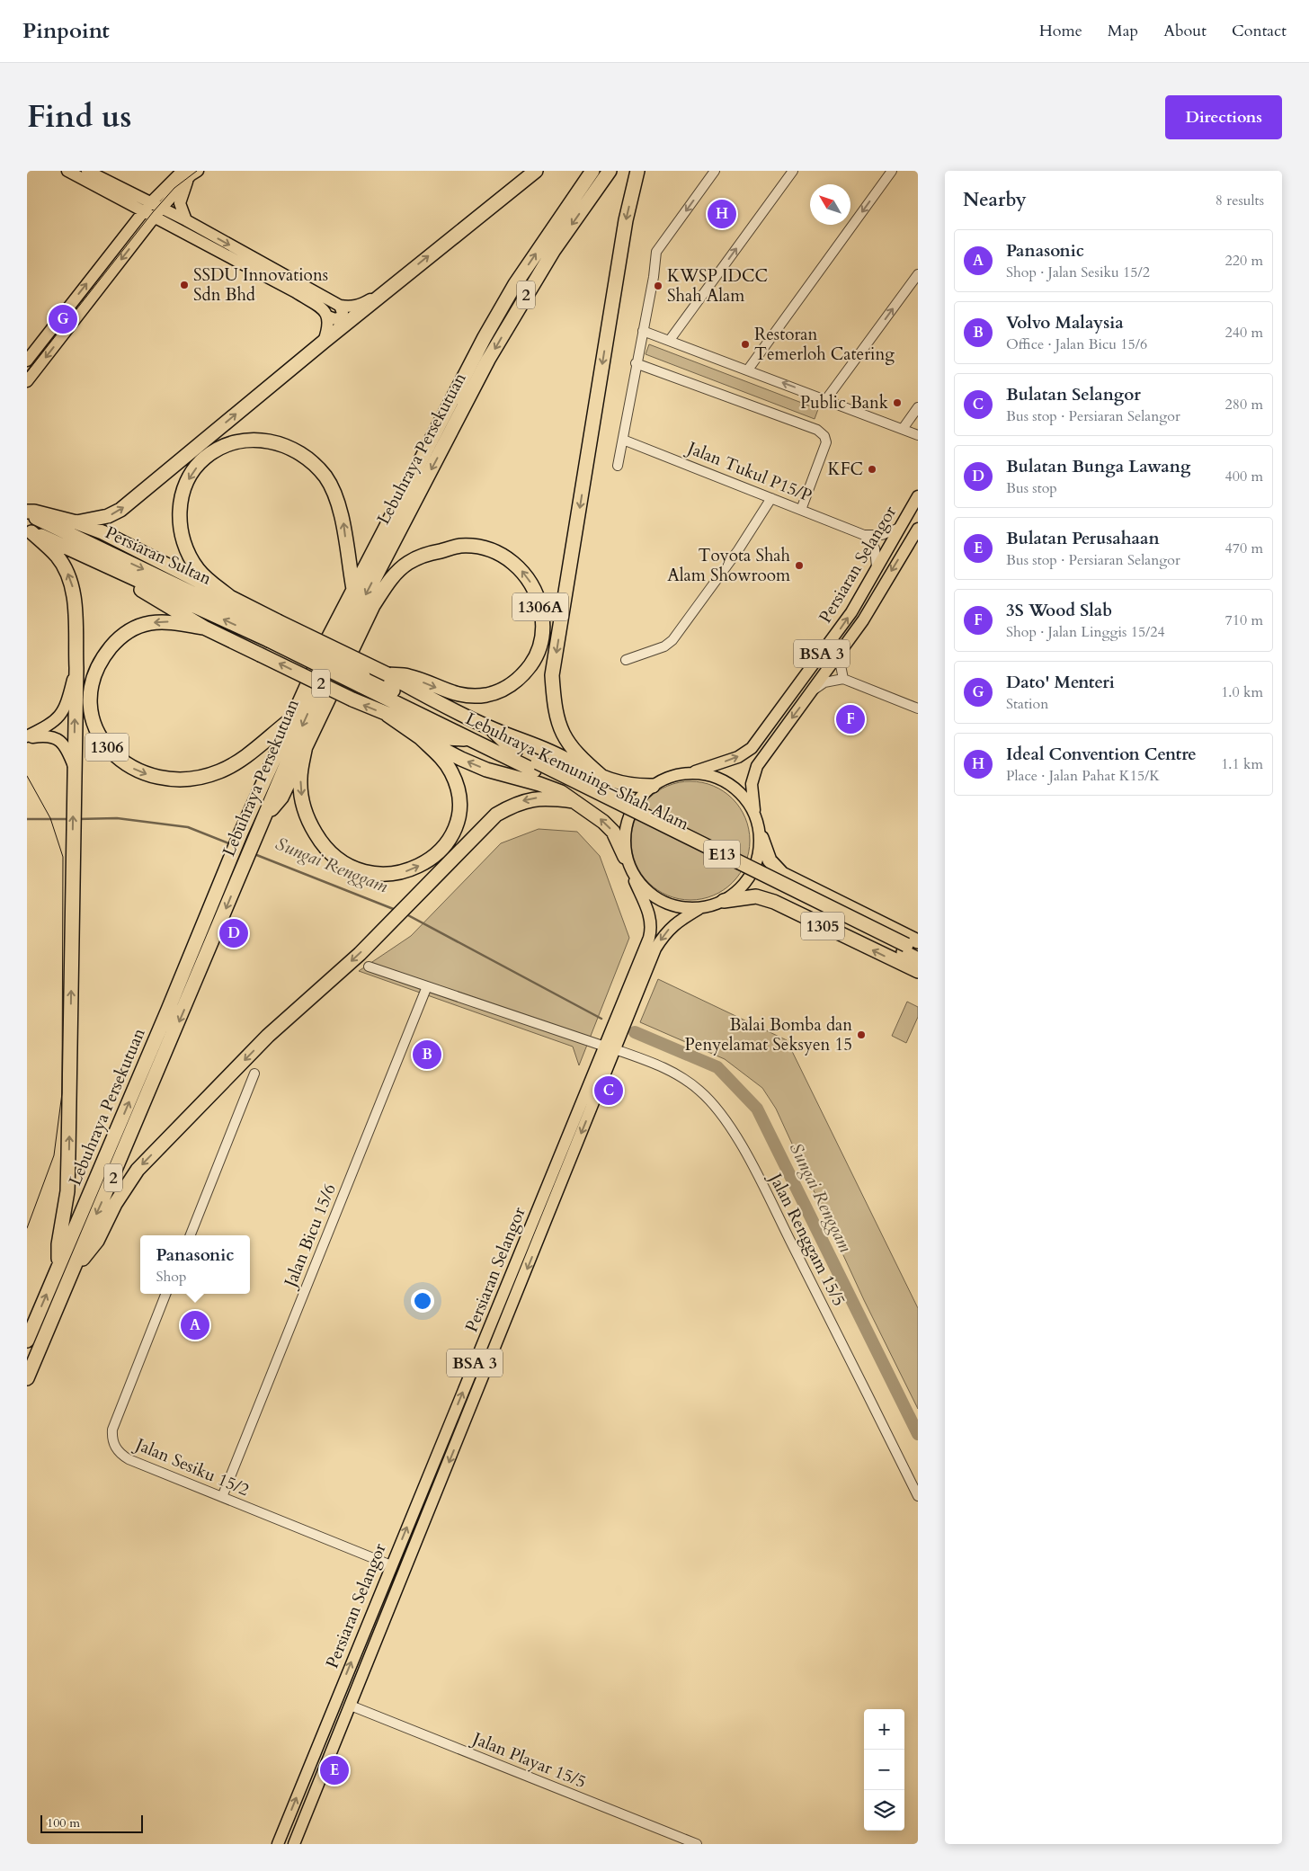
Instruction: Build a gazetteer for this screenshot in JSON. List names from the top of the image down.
{
  "streets": {
    "highway": [
      "2",
      "Lebuhraya Persekutuan",
      "Persiaran Sultan",
      "1306A",
      "1306",
      "Lebuhraya Kemuning–Shah Alam",
      "E13",
      "1305"
    ],
    "main road": ["Persiaran Selangor", "BSA 3"],
    "street": [
      "Jalan Tukul P15/P",
      "Jalan Bicu 15/6",
      "Jalan Renggam 15/5",
      "Jalan Sesiku 15/2",
      "Jalan Playar 15/5"
    ]
  },
  "crossings": [
    ["Lebuhraya Persekutuan", "1306"],
    ["Persiaran Sultan", "Lebuhraya Kemuning–Shah Alam"],
    ["Persiaran Selangor", "1305"],
    ["Persiaran Selangor", "Jalan Renggam 15/5"],
    ["Persiaran Selangor", "Jalan Sesiku 15/2"],
    ["Persiaran Selangor", "Jalan Playar 15/5"],
    ["Jalan Bicu 15/6", "Jalan Sesiku 15/2"]
  ],
  "water": ["Sungai Renggam"],
  "places": [
    "SSDU Innovations Sdn Bhd",
    "KWSP IDCC Shah Alam",
    "Restoran Temerloh Catering",
    "Public Bank",
    "KFC",
    "Toyota Shah Alam Showroom",
    "Balai Bomba dan Penyelamat Seksyen 15"
  ],
  "scale_bar": "100 m",
  "north": "top left",
  "page": {
    "header": "Pinpoint",
    "nav": [
      "Home",
      "Map",
      "About",
      "Contact"
    ],
    "title": "Find us",
    "buttons": "Directions",
    "heading": ["Nearby", "8 results"],
    "pins": [
      "H",
      "G",
      "F",
      "D",
      "B",
      "C",
      "A",
      "E"
    ],
    "list": [
      {
        "mark": "A",
        "name": "Panasonic",
        "note": "Shop · Jalan Sesiku 15/2",
        "value": "220 m"
      },
      {
        "mark": "B",
        "name": "Volvo Malaysia",
        "note": "Office · Jalan Bicu 15/6",
        "value": "240 m"
      },
      {
        "mark": "C",
        "name": "Bulatan Selangor",
        "note": "Bus stop · Persiaran Selangor",
        "value": "280 m"
      },
      {
        "mark": "D",
        "name": "Bulatan Bunga Lawang",
        "note": "Bus stop",
        "value": "400 m"
      },
      {
        "mark": "E",
        "name": "Bulatan Perusahaan",
        "note": "Bus stop · Persiaran Selangor",
        "value": "470 m"
      },
      {
        "mark": "F",
        "name": "3S Wood Slab",
        "note": "Shop · Jalan Linggis 15/24",
        "value": "710 m"
      },
      {
        "mark": "G",
        "name": "Dato' Menteri",
        "note": "Station",
        "value": "1.0 km"
      },
      {
        "mark": "H",
        "name": "Ideal Convention Centre",
        "note": "Place · Jalan Pahat K15/K",
        "value": "1.1 km"
      }
    ],
    "popup": ["Panasonic", "Shop"],
    "map_buttons": ["+", "−"],
    "scale": "100 m"
  }
}
